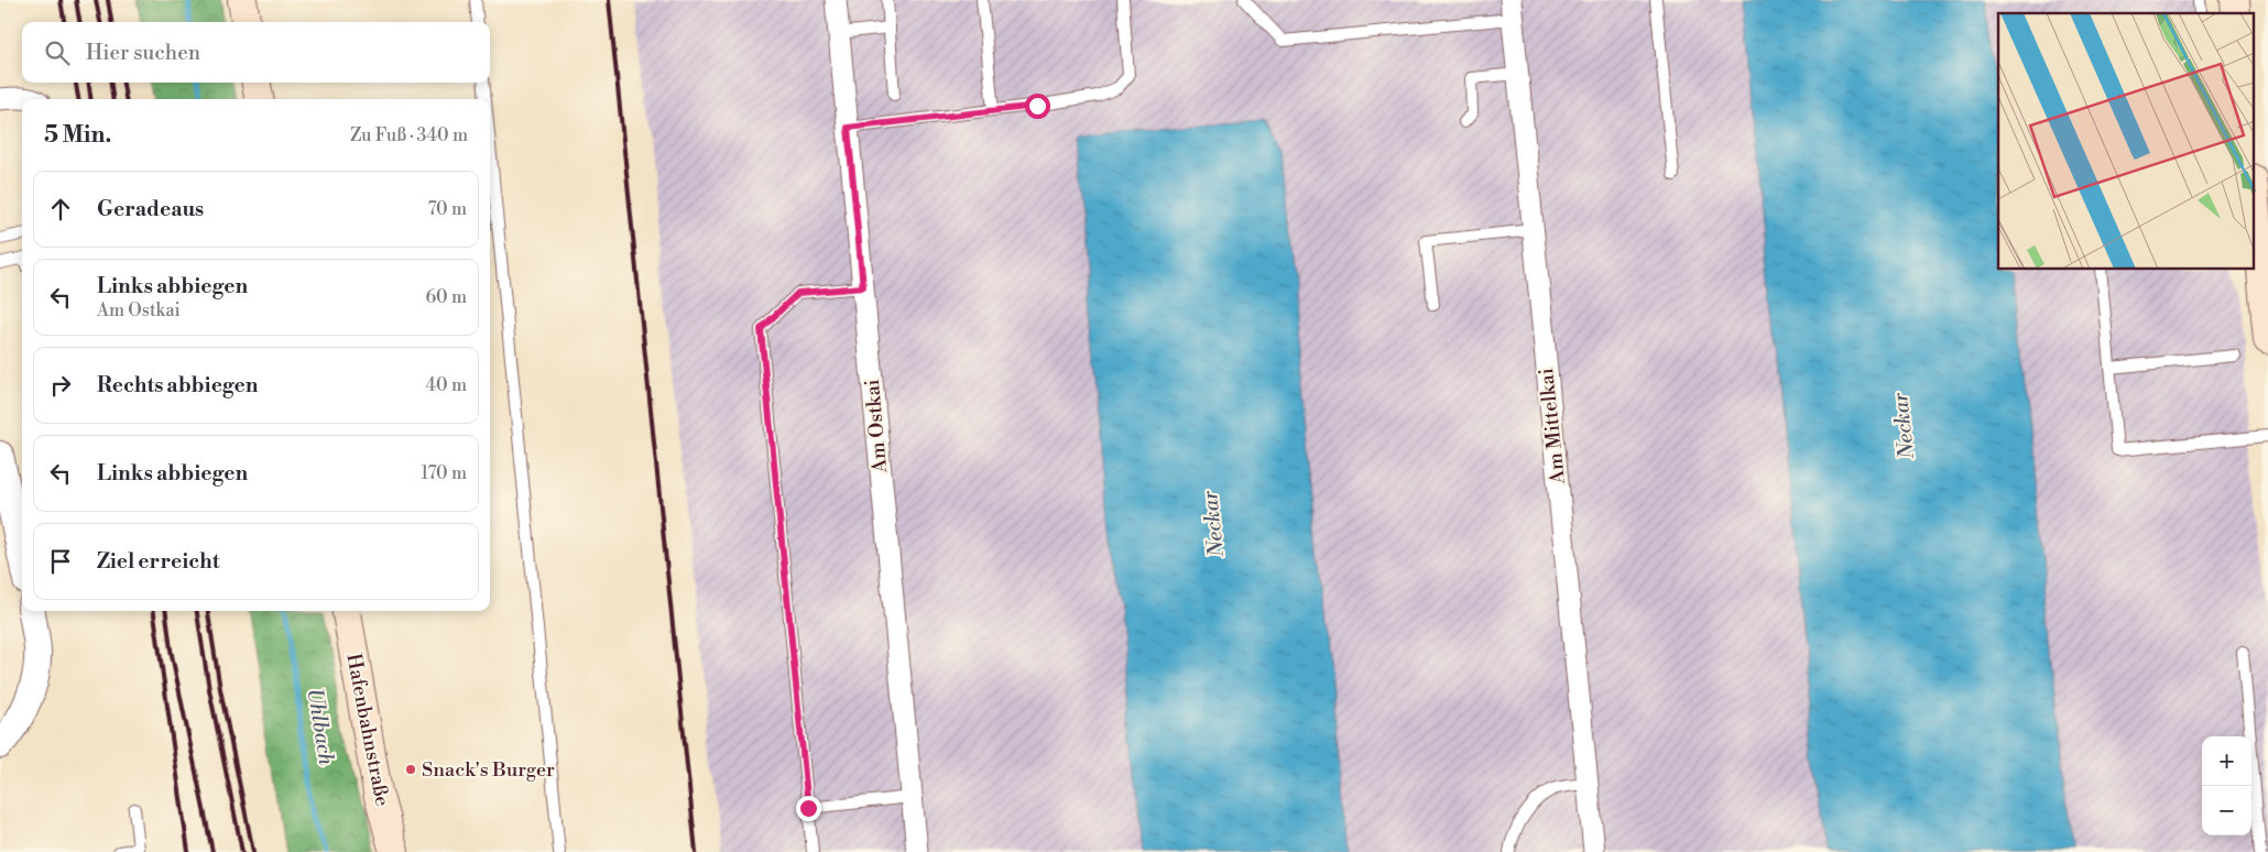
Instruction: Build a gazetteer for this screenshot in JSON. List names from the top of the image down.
{
  "streets": {
    "main road": ["Hafenbahnstraße"],
    "street": ["Am Ostkai", "Am Mittelkai"]
  },
  "water": ["Neckar", "Uhlbach"],
  "places": ["Snack's Burger"],
  "page": {
    "search": "Hier suchen",
    "heading": ["5 Min.", "Zu Fuß · 340 m"],
    "list": [
      ["Geradeaus", "70 m"],
      ["Links abbiegen", "Am Ostkai", "60 m"],
      ["Rechts abbiegen", "40 m"],
      ["Links abbiegen", "170 m"],
      "Ziel erreicht"
    ],
    "map_buttons": ["+", "−"]
  }
}
